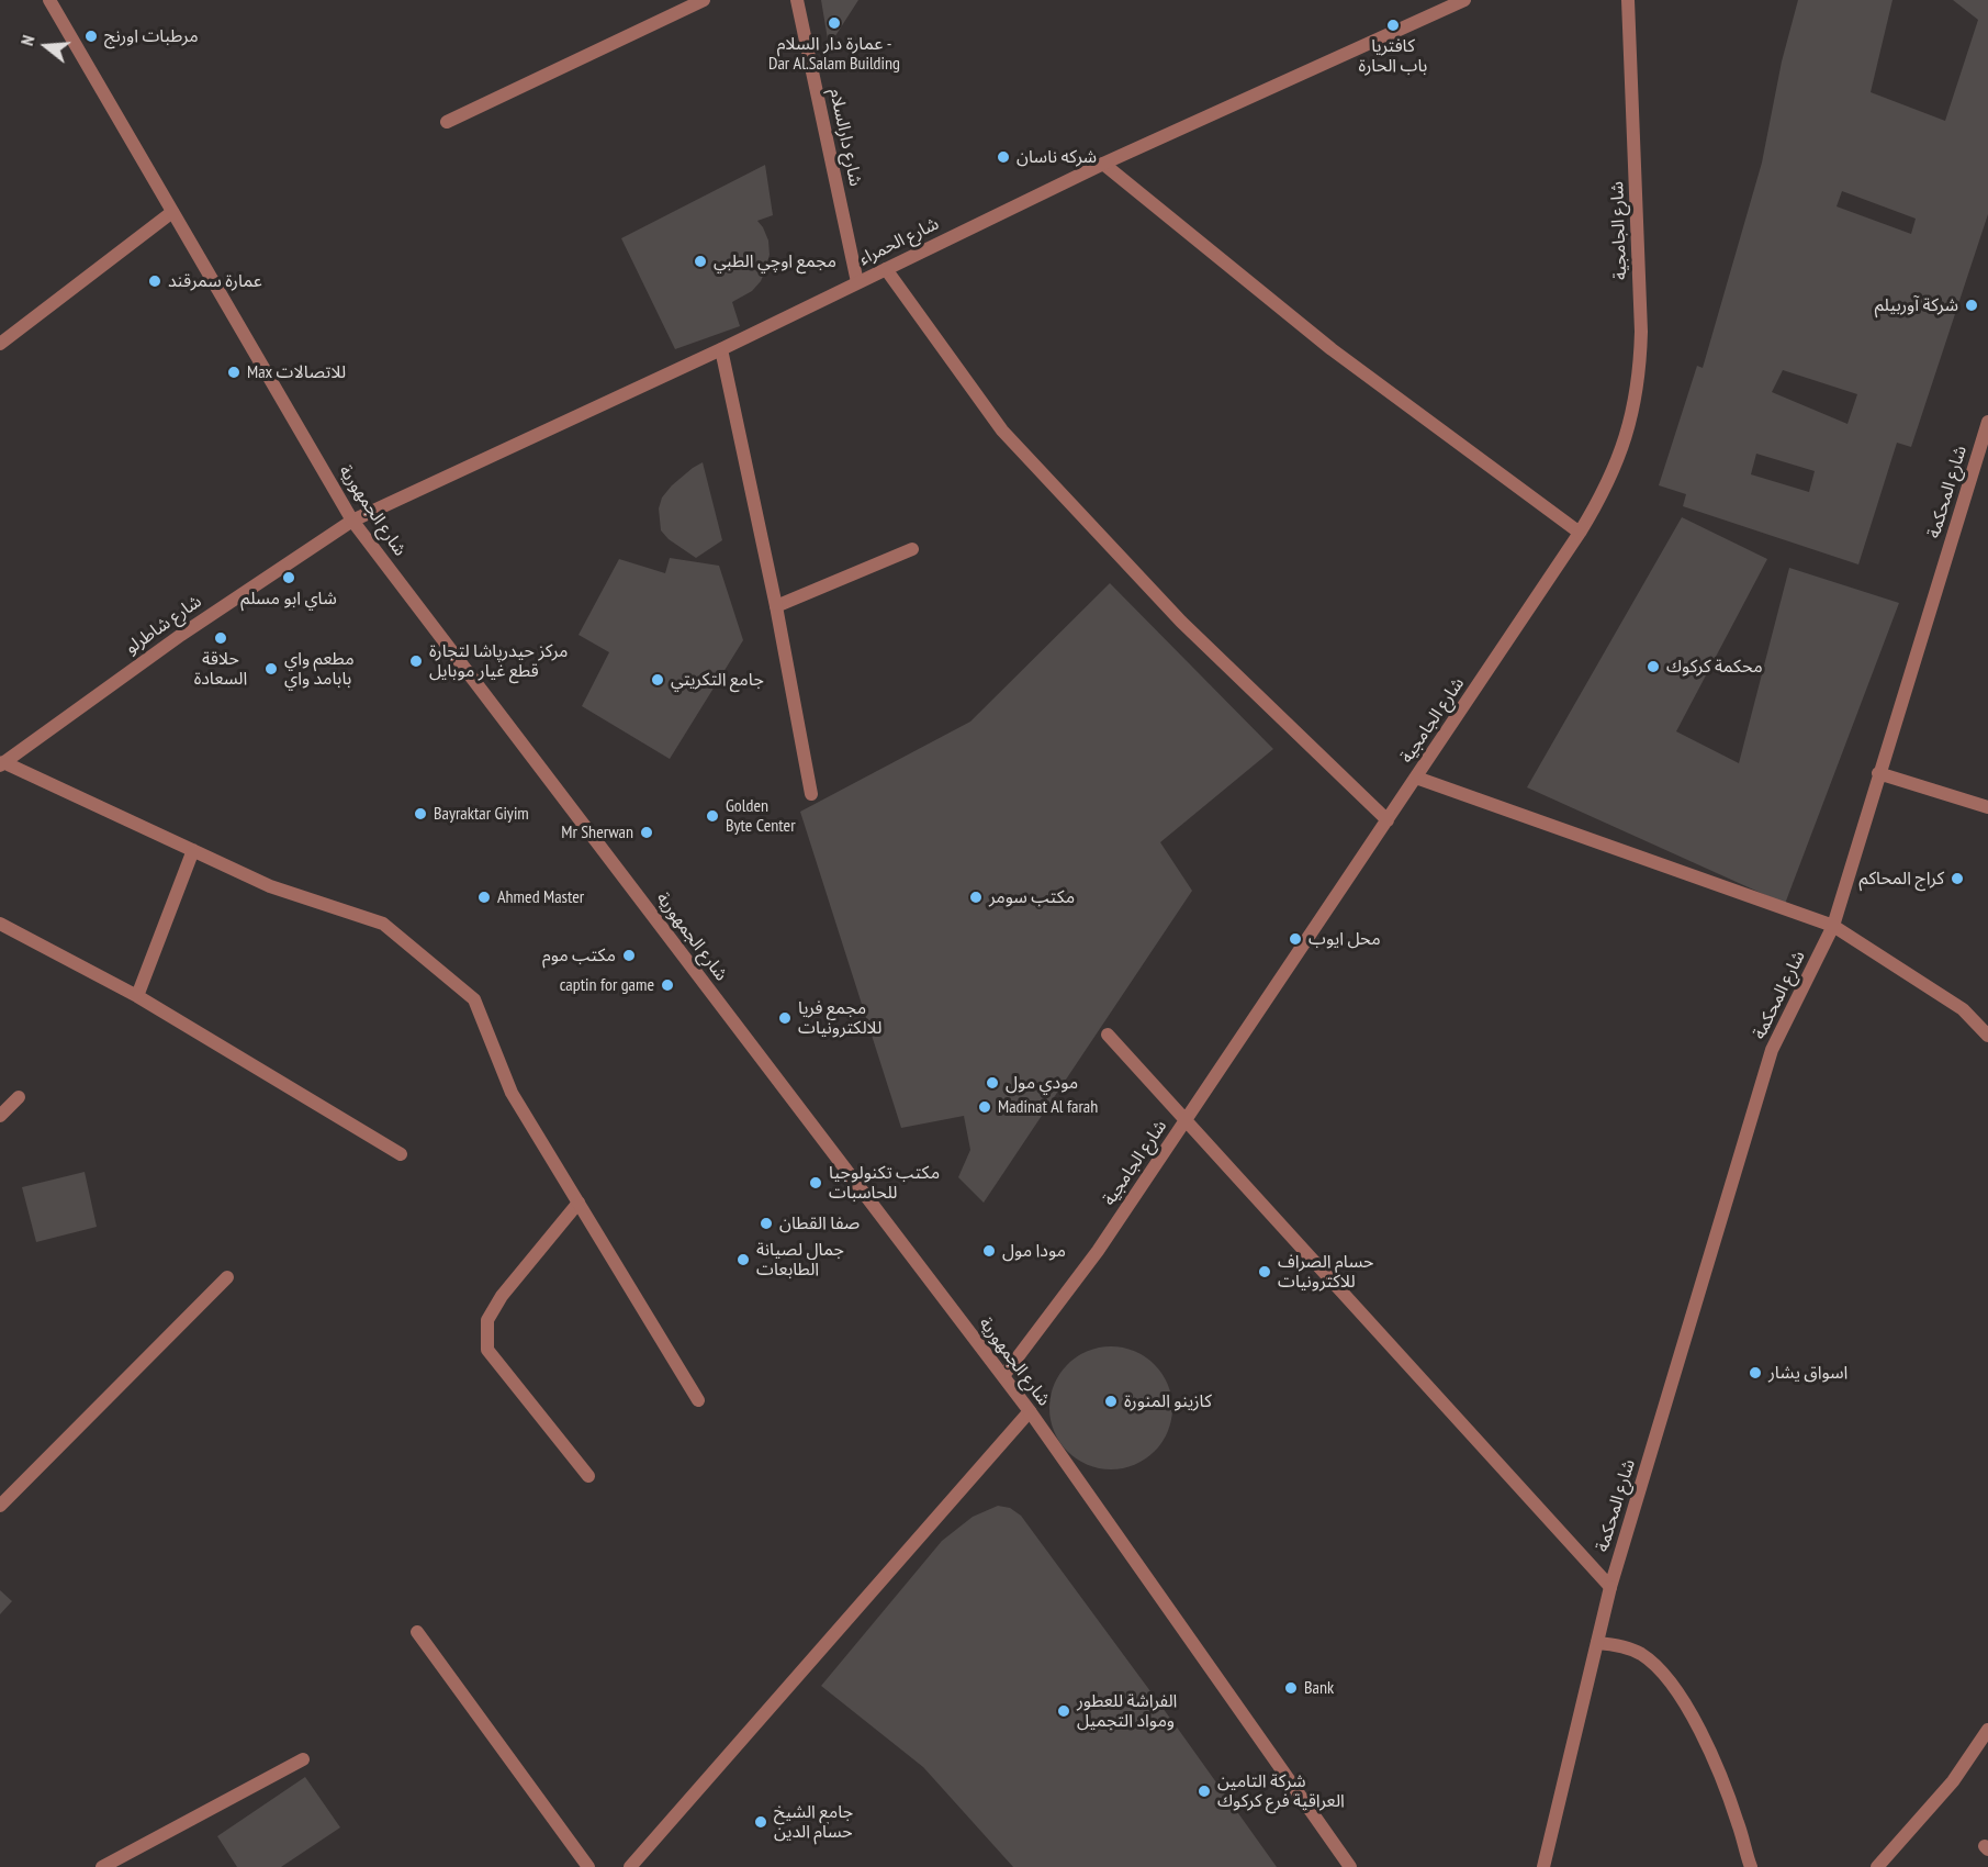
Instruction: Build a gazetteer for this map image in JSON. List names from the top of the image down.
{
  "streets": {
    "street": [
      "شارع دارالسلام",
      "شارع الجامجية",
      "شارع الحمراء",
      "شارع المحكمة",
      "شارع الجمهورية",
      "شارع شاطرلو"
    ]
  },
  "crossings": [
    ["شارع دارالسلام", "شارع الحمراء"],
    ["شارع الجامجية", "شارع الجمهورية"],
    ["شارع الحمراء", "شارع الجمهورية"],
    ["شارع الحمراء", "شارع شاطرلو"],
    ["شارع الجمهورية", "شارع شاطرلو"]
  ],
  "places": [
    "عمارة دار السلام - Dar Al.Salam Building",
    "كافتريا باب الحارة",
    "مرطبات اورنج",
    "شرکە ناسان",
    "مجمع اوچي الطبي",
    "عمارة سمرقند",
    "شركة آوربيلم",
    "Max للاتصالات",
    "شاي ابو مسلم",
    "حلاقة السعادة",
    "مركز حيدرپاشا لتجارة قطع غيار موبايل",
    "محكمة كركوك",
    "مطعم واي بابامد واي",
    "جامع التكريتي",
    "Bayraktar Giyim",
    "Golden Byte Center",
    "Mr Sherwan",
    "كراج المحاكم",
    "Ahmed Master",
    "مكتب سومر",
    "محل ايوب",
    "مكتب موم",
    "captin for game",
    "مجمع فريا للالكترونيات",
    "مودي مول",
    "Madinat Al farah",
    "مكتب تكنولوجيا للحاسبات",
    "صفا القطان",
    "مودا مول",
    "جمال لصيانة الطابعات",
    "حسام الصراف للاكترونيات",
    "اسواق يشار",
    "كازينو المنورة",
    "Bank",
    "الفراشة للعطور ومواد التجميل",
    "شركة التامين العراقية فرع كركوك",
    "جامع الشيخ حسام الدين"
  ],
  "north": "left"
}
